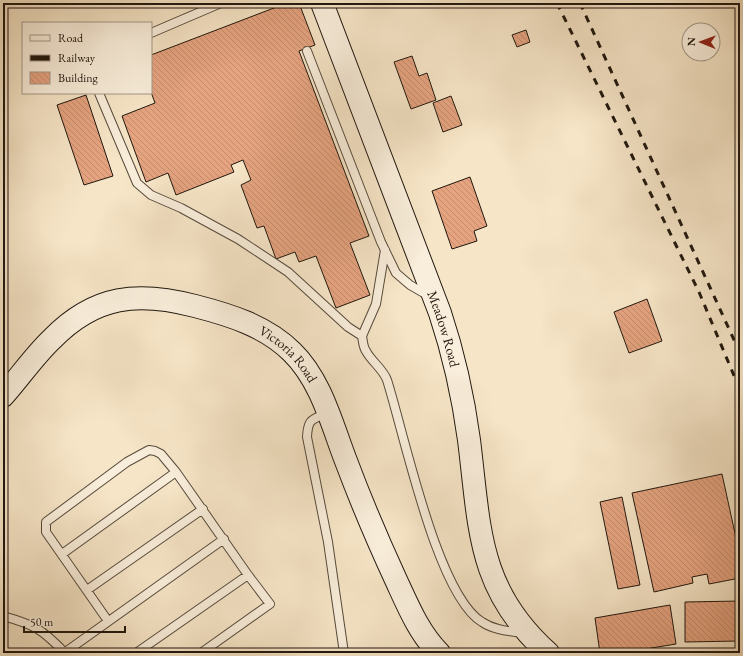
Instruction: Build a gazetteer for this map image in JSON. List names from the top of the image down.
{
  "streets": {
    "main road": ["Meadow Road", "Victoria Road"]
  },
  "legend": ["Road", "Railway", "Building"],
  "scale_bar": "50 m",
  "north": "left"
}
